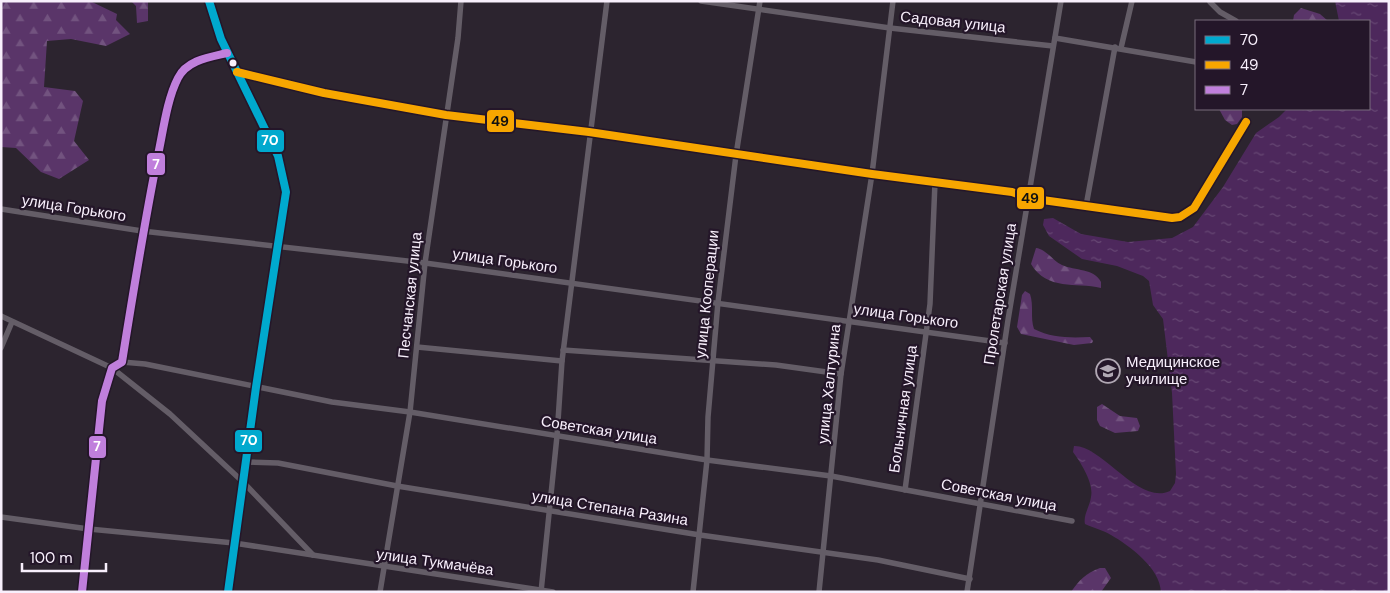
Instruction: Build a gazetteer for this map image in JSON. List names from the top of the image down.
{
  "streets": {
    "street": [
      "Садовая улица",
      "улица Горького",
      "улица Кооперации",
      "Пролетарская улица",
      "Песчанская улица",
      "улица Халтурина",
      "Больничная улица",
      "Советская улица",
      "улица Степана Разина",
      "улица Тукмачёва"
    ]
  },
  "crossings": [
    ["Садовая улица", "улица Кооперации"],
    ["Садовая улица", "Пролетарская улица"],
    ["Садовая улица", "улица Халтурина"],
    ["улица Горького", "улица Кооперации"],
    ["улица Горького", "Пролетарская улица"],
    ["улица Горького", "Песчанская улица"],
    ["улица Горького", "улица Халтурина"],
    ["улица Горького", "Больничная улица"],
    ["улица Кооперации", "Советская улица"],
    ["улица Кооперации", "улица Степана Разина"],
    ["Пролетарская улица", "Советская улица"],
    ["Пролетарская улица", "улица Степана Разина"],
    ["Песчанская улица", "Советская улица"],
    ["Песчанская улица", "улица Степана Разина"],
    ["Песчанская улица", "улица Тукмачёва"],
    ["улица Халтурина", "Советская улица"],
    ["улица Халтурина", "улица Степана Разина"],
    ["Больничная улица", "Советская улица"]
  ],
  "places": {
    "school or university": ["Медицинское училище"]
  },
  "lines": ["transit line 70", "transit line 7", "transit line 49"],
  "legend": ["70", "49", "7"],
  "scale_bar": "100 m"
}
